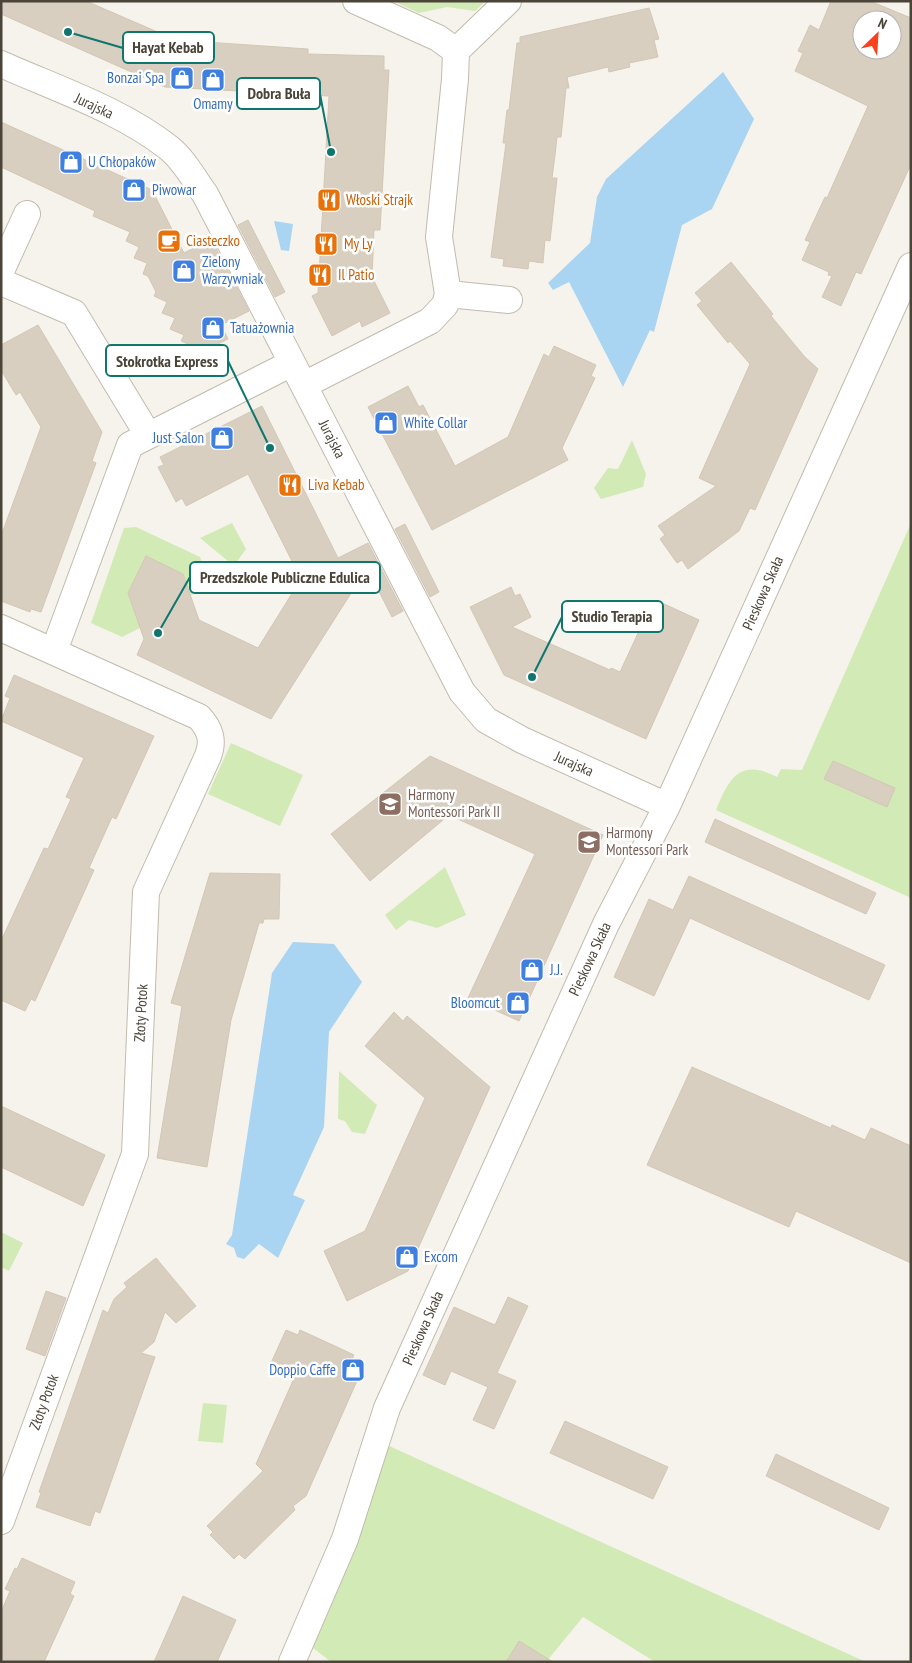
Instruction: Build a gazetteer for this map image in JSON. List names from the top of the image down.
{
  "streets": {
    "street": ["Jurajska", "Pieskowa Skała", "Złoty Potok"]
  },
  "crossings": [
    ["Jurajska", "Pieskowa Skała"]
  ],
  "places": {
    "other": [
      "Hayat Kebab",
      "Dobra Buła",
      "Stokrotka Express",
      "Przedszkole Publiczne Edulica",
      "Studio Terapia"
    ],
    "shop": [
      "Bonzai Spa",
      "Omamy",
      "U Chłopaków",
      "Piwowar",
      "Zielony Warzywniak",
      "Tatuażownia",
      "White Collar",
      "Just Salon",
      "J.J.",
      "Bloomcut",
      "Excom",
      "Doppio Caffe"
    ],
    "restaurant": [
      "Włoski Strajk",
      "My Ly",
      "Il Patio",
      "Liva Kebab"
    ],
    "cafe": ["Ciasteczko"],
    "school or university": ["Harmony Montessori Park II", "Harmony Montessori Park"]
  },
  "north": "top right"
}
